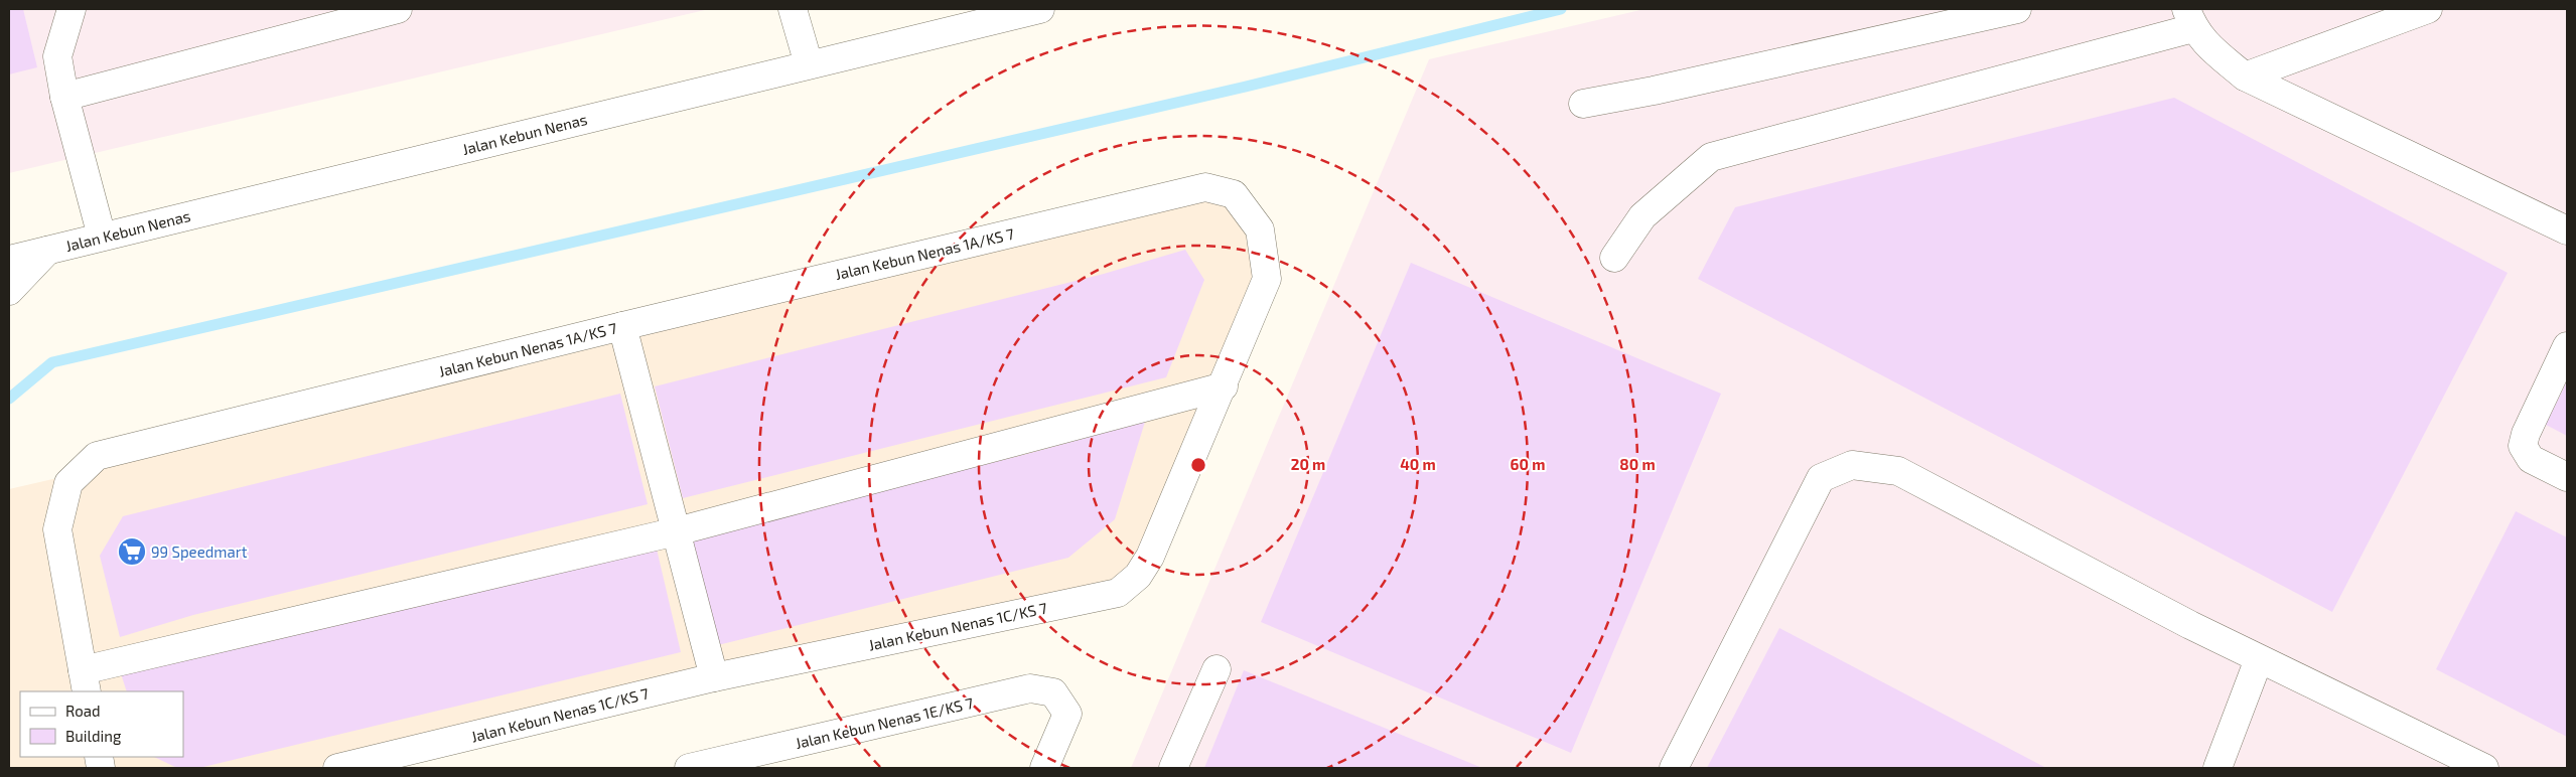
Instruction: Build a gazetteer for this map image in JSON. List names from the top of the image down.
{
  "streets": {
    "street": [
      "Jalan Kebun Nenas",
      "Jalan Kebun Nenas 1A/KS 7",
      "Jalan Kebun Nenas 1C/KS 7",
      "Jalan Kebun Nenas 1E/KS 7"
    ]
  },
  "crossings": [
    ["Jalan Kebun Nenas 1A/KS 7", "Jalan Kebun Nenas 1C/KS 7"]
  ],
  "places": {
    "supermarket": ["99 Speedmart"]
  },
  "legend": ["Road", "Building"],
  "rings": [
    "20 m",
    "40 m",
    "60 m",
    "80 m"
  ]
}
